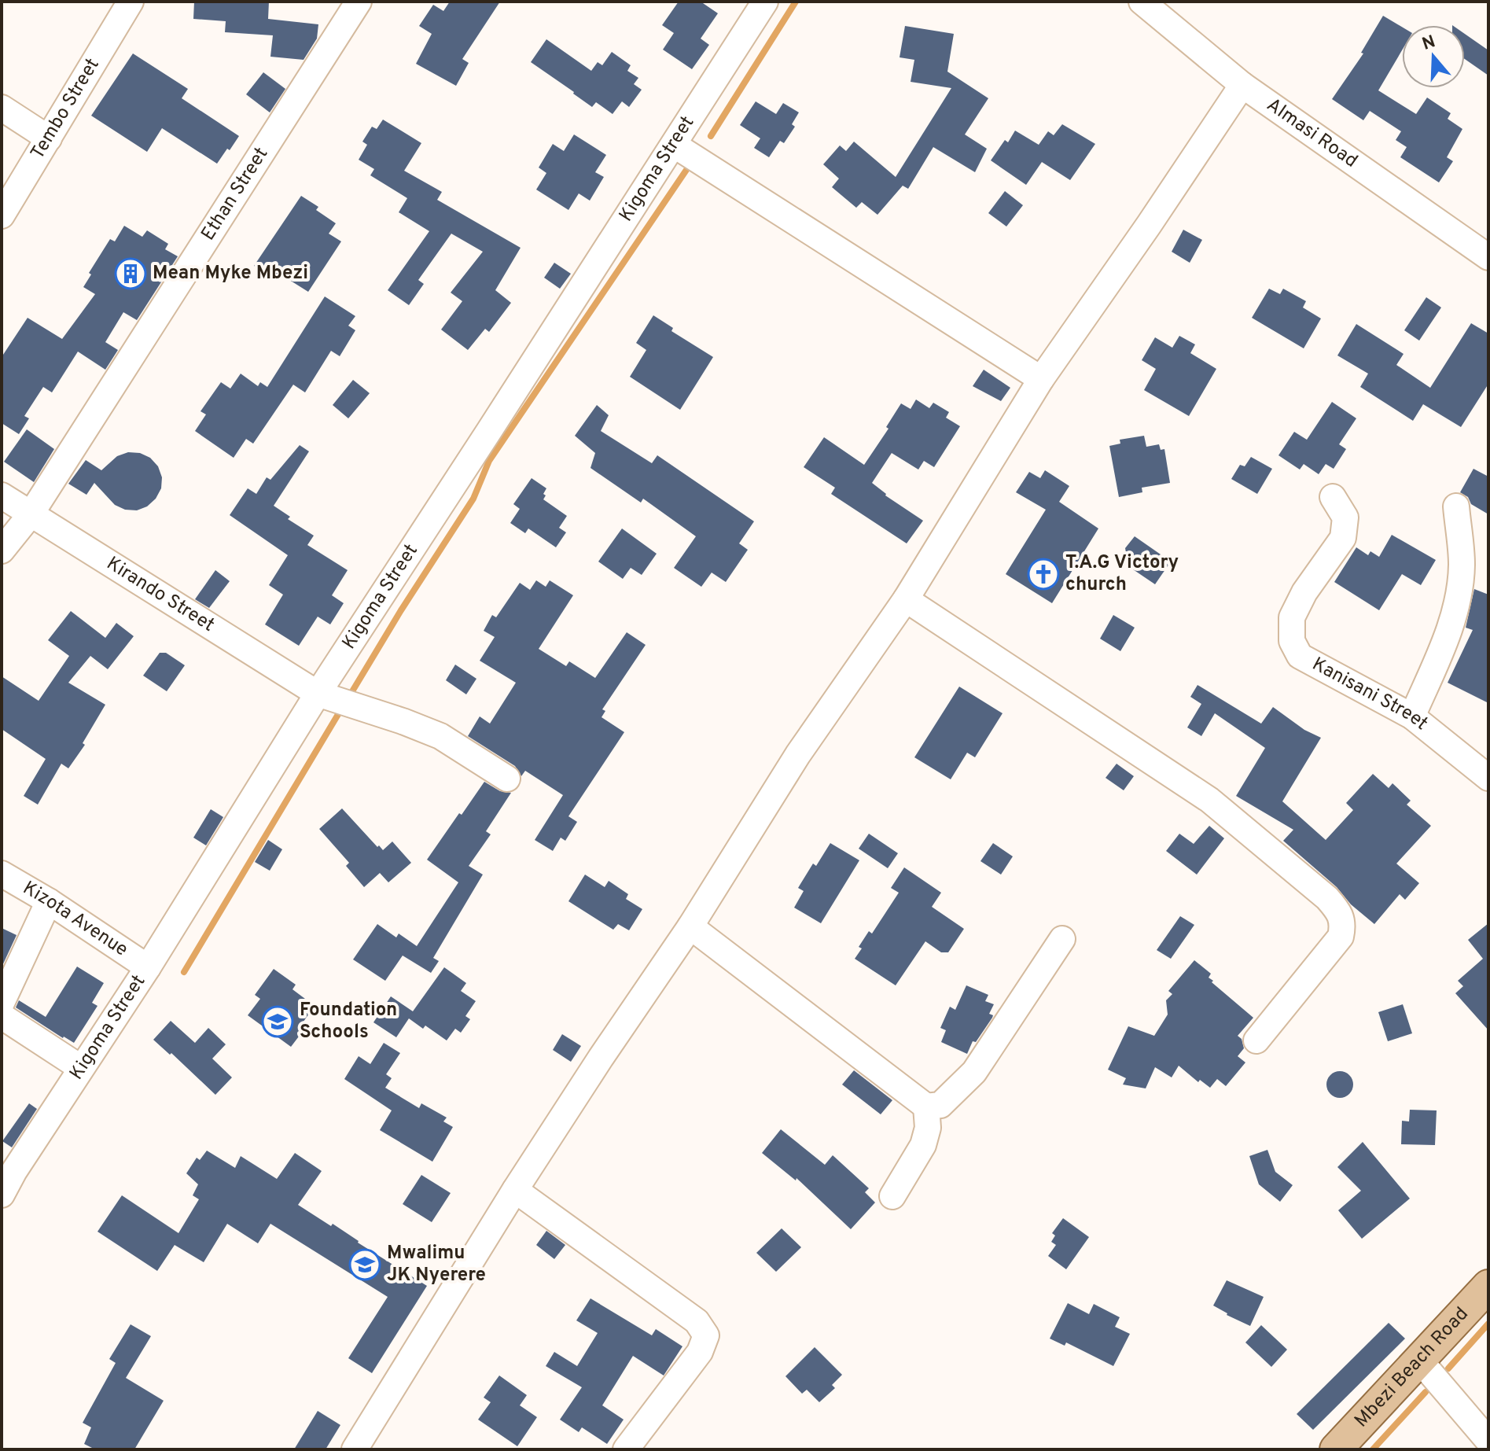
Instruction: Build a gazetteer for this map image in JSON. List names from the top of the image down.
{
  "streets": {
    "main road": ["Mbezi Beach Road"],
    "street": [
      "Tembo Street",
      "Almasi Road",
      "Kigoma Street",
      "Ethan Street",
      "Kirando Street",
      "Kanisani Street",
      "Kizota Avenue"
    ]
  },
  "crossings": [
    ["Kigoma Street", "Kirando Street"],
    ["Kigoma Street", "Kizota Avenue"],
    ["Ethan Street", "Kirando Street"]
  ],
  "places": {
    "building": ["Mean Myke Mbezi"],
    "church": ["T.A.G Victory church"],
    "school or university": ["Foundation Schools", "Mwalimu JK Nyerere"]
  },
  "north": "top"
}
